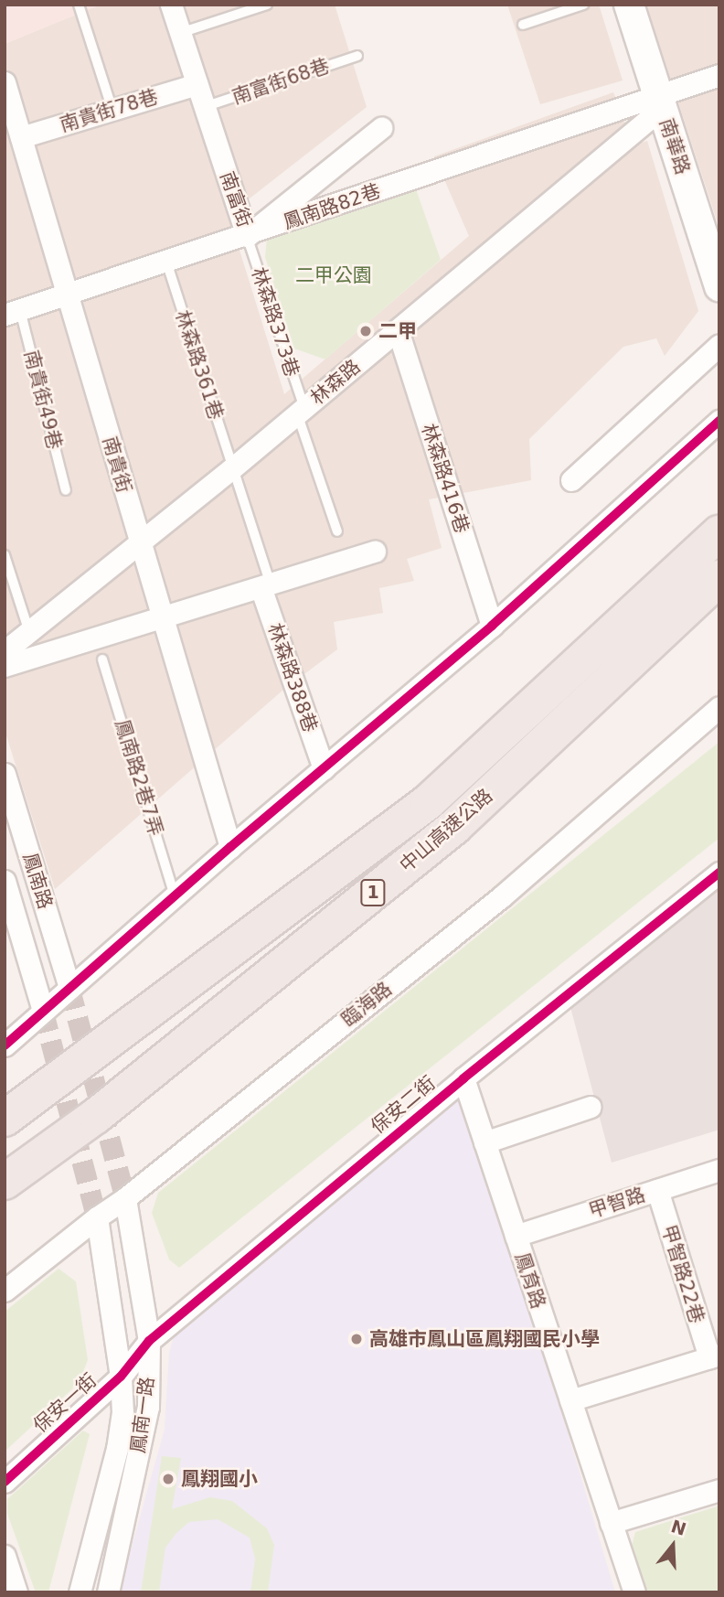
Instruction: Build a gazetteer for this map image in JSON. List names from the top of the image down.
{
  "streets": {
    "highway": ["中山高速公路", "1"],
    "main road": ["南華路"],
    "street": [
      "南貴街78巷",
      "南富街",
      "鳳南路82巷",
      "林森路",
      "南貴街",
      "林森路416巷",
      "林森路388巷",
      "鳳南路",
      "臨海路",
      "保安二街",
      "甲智路",
      "甲智路22巷",
      "鳳育路",
      "保安一街",
      "鳳南一路"
    ],
    "lane": [
      "南富街68巷",
      "林森路373巷",
      "林森路361巷",
      "南貴街49巷",
      "鳳南路2巷7弄"
    ]
  },
  "crossings": [
    ["南富街68巷", "南富街"],
    ["南貴街78巷", "南富街"],
    ["南貴街78巷", "南貴街"],
    ["南華路", "鳳南路82巷"],
    ["南華路", "林森路"],
    ["南富街", "鳳南路82巷"],
    ["南富街", "林森路373巷"],
    ["鳳南路82巷", "林森路373巷"],
    ["鳳南路82巷", "林森路361巷"],
    ["鳳南路82巷", "林森路"],
    ["鳳南路82巷", "南貴街49巷"],
    ["鳳南路82巷", "南貴街"],
    ["林森路373巷", "林森路"],
    ["林森路361巷", "林森路"],
    ["林森路361巷", "林森路388巷"],
    ["林森路", "南貴街"],
    ["林森路", "林森路416巷"],
    ["林森路", "林森路388巷"],
    ["臨海路", "鳳南一路"],
    ["保安二街", "鳳育路"],
    ["保安二街", "保安一街"],
    ["保安二街", "鳳南一路"],
    ["甲智路", "甲智路22巷"],
    ["甲智路", "鳳育路"],
    ["保安一街", "鳳南一路"]
  ],
  "parks": ["二甲公園"],
  "places": ["二甲", "高雄市鳳山區鳳翔國民小學", "鳳翔國小"],
  "north": "top"
}
